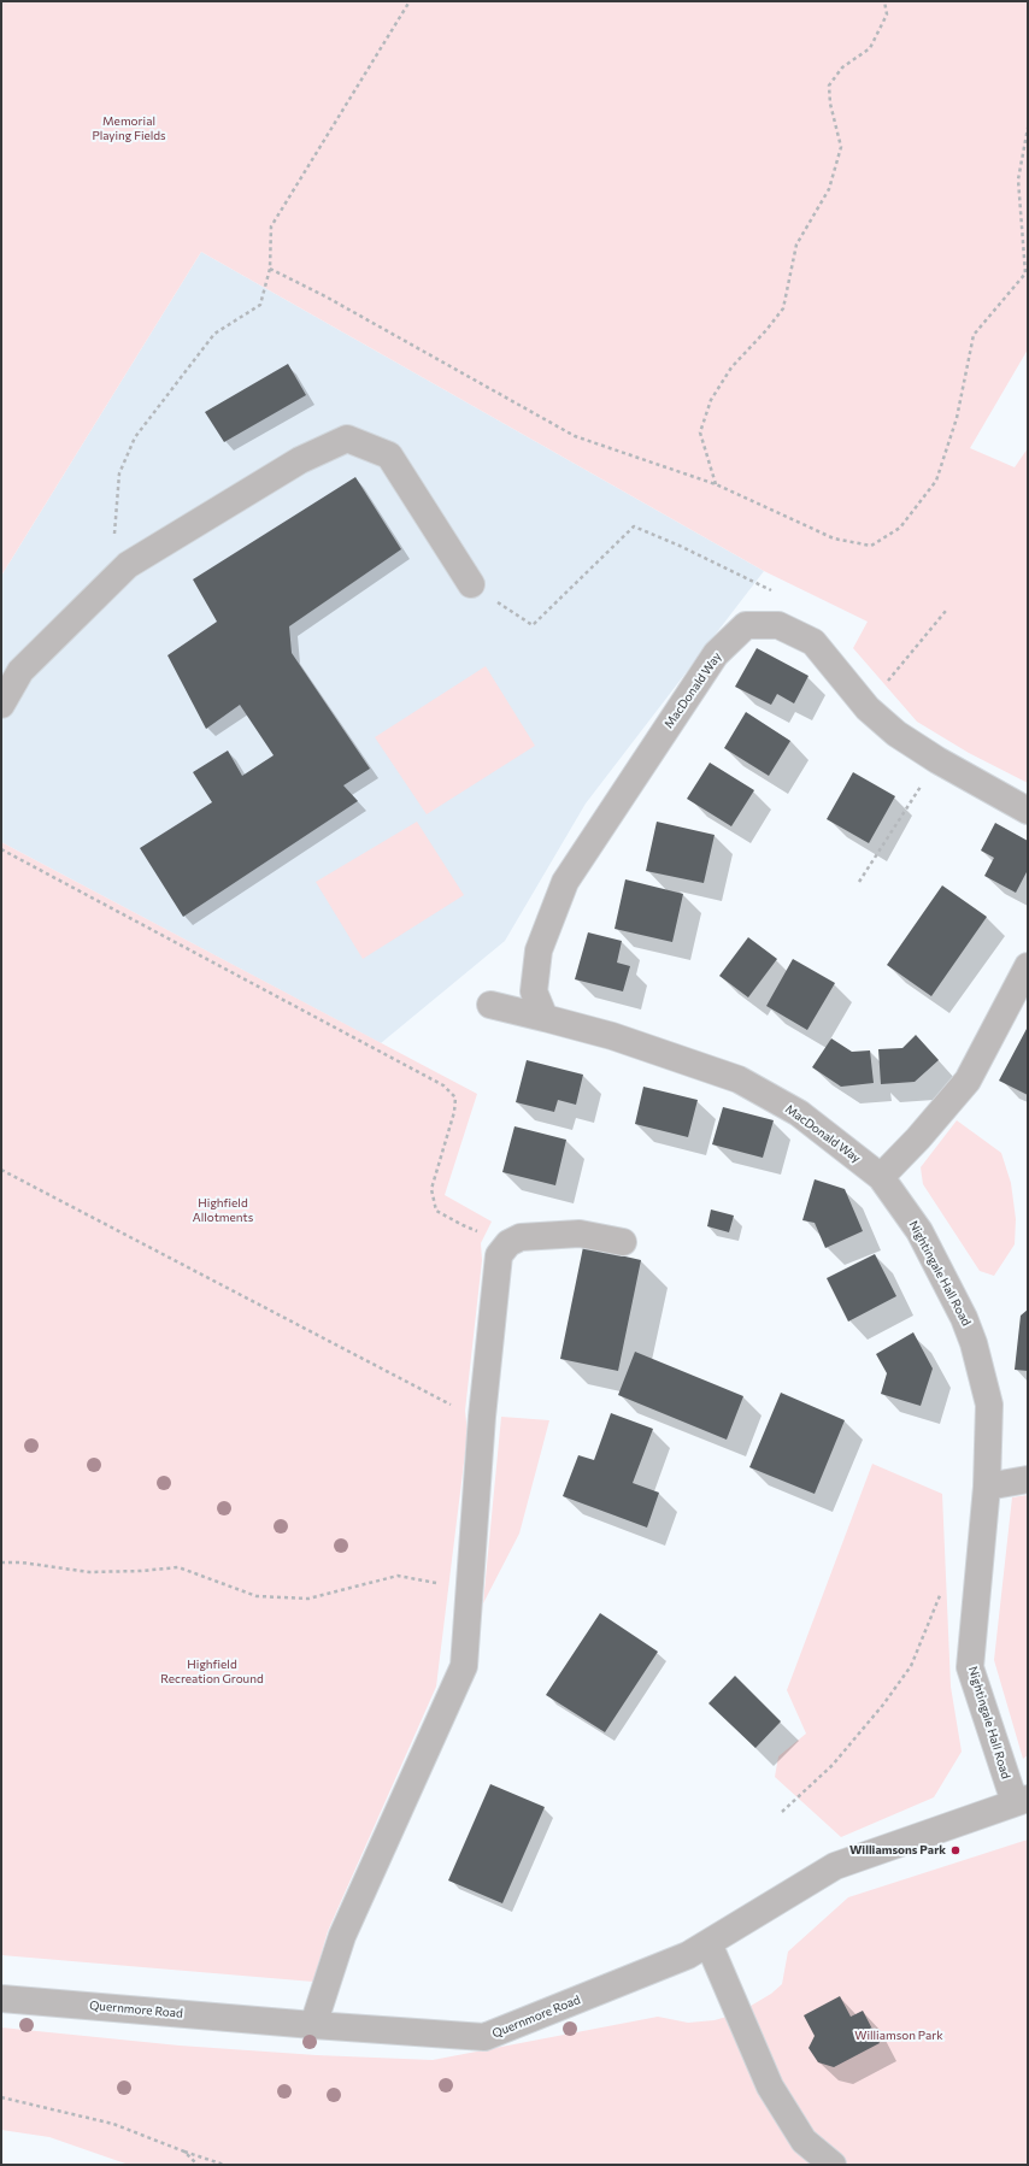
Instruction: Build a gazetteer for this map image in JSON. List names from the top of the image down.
{
  "streets": {
    "street": ["MacDonald Way", "Nightingale Hall Road", "Quernmore Road"]
  },
  "crossings": [
    ["MacDonald Way", "Nightingale Hall Road"],
    ["Nightingale Hall Road", "Quernmore Road"]
  ],
  "parks": [
    "Memorial Playing Fields",
    "Highfield Allotments",
    "Highfield Recreation Ground",
    "Williamson Park"
  ],
  "places": ["Williamsons Park"]
}
